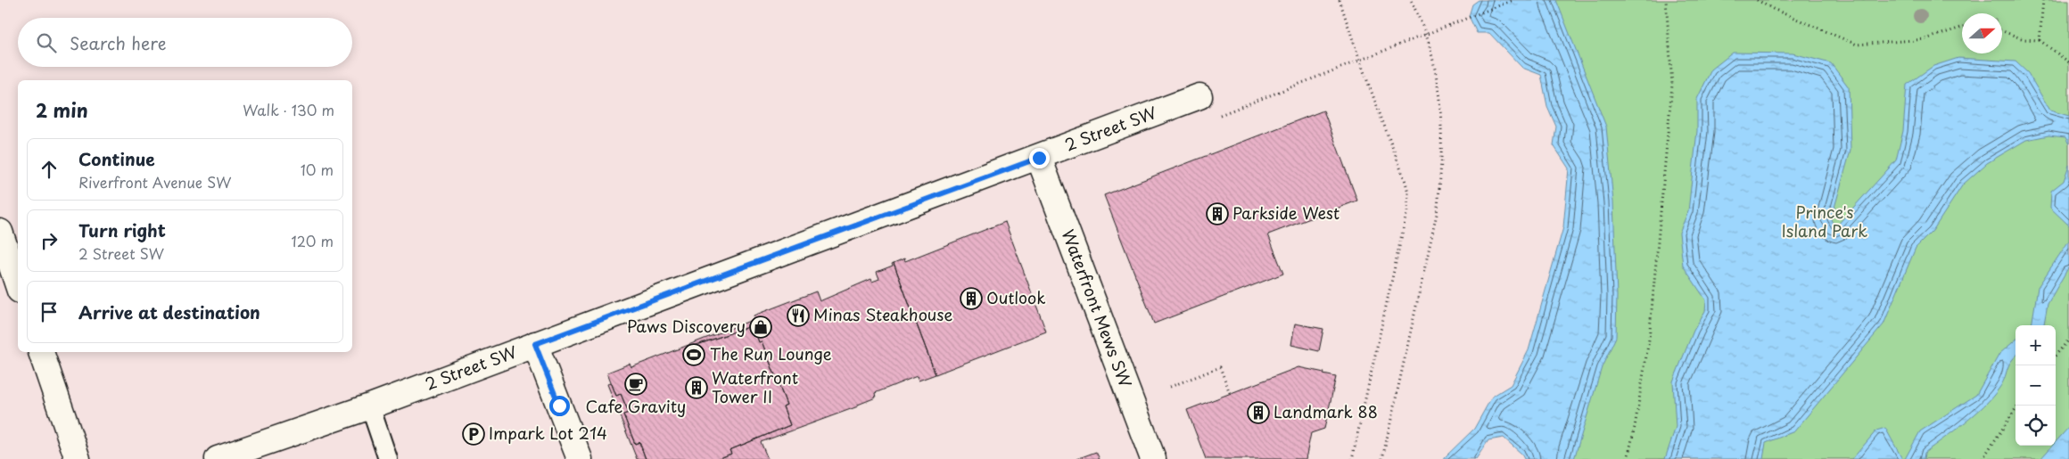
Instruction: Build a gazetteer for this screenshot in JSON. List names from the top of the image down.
{
  "streets": {
    "street": ["2 Street SW", "Waterfront Mews SW"]
  },
  "crossings": [
    ["2 Street SW", "Waterfront Mews SW"]
  ],
  "parks": ["Prince's Island Park"],
  "places": {
    "building": [
      "Parkside West",
      "Outlook",
      "Waterfront Tower II",
      "Landmark 88"
    ],
    "restaurant": ["Minas Steakhouse"],
    "shop": ["Paws Discovery"],
    "sports": ["The Run Lounge"],
    "cafe": ["Cafe Gravity"],
    "parking": ["Impark Lot 214"]
  },
  "north": "right",
  "page": {
    "search": "Search here",
    "heading": ["2 min", "Walk · 130 m"],
    "list": [
      ["Continue", "Riverfront Avenue SW", "10 m"],
      ["Turn right", "2 Street SW", "120 m"],
      "Arrive at destination"
    ],
    "map_buttons": ["+", "−"]
  }
}
